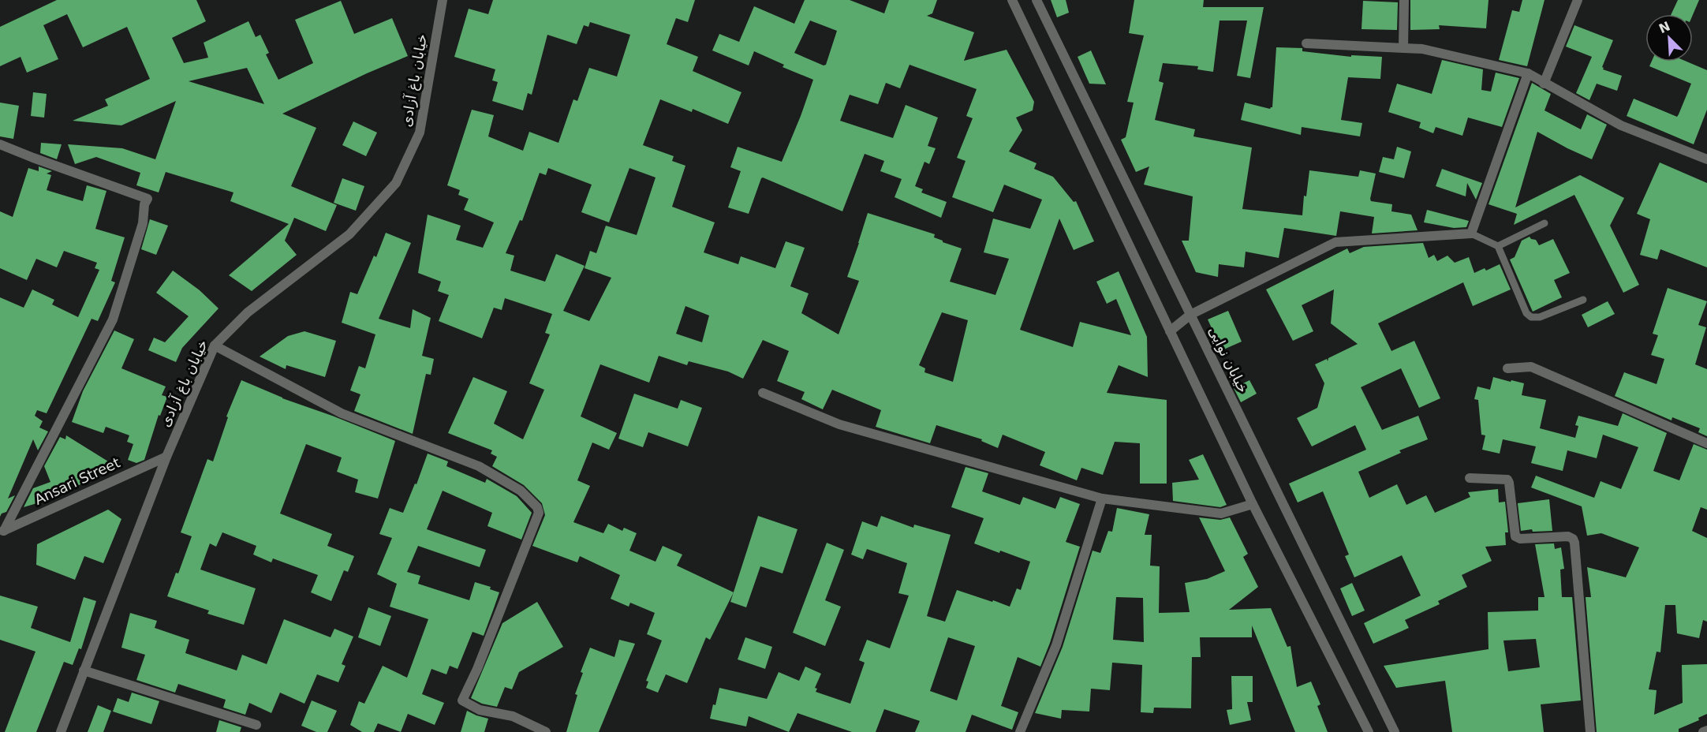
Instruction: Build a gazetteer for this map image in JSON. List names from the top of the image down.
{
  "streets": {
    "street": ["خیابان باغ آزادی", "خیابان نوایی", "Ansari Street"]
  },
  "crossings": [
    ["خیابان باغ آزادی", "Ansari Street"]
  ],
  "north": "top left"
}
